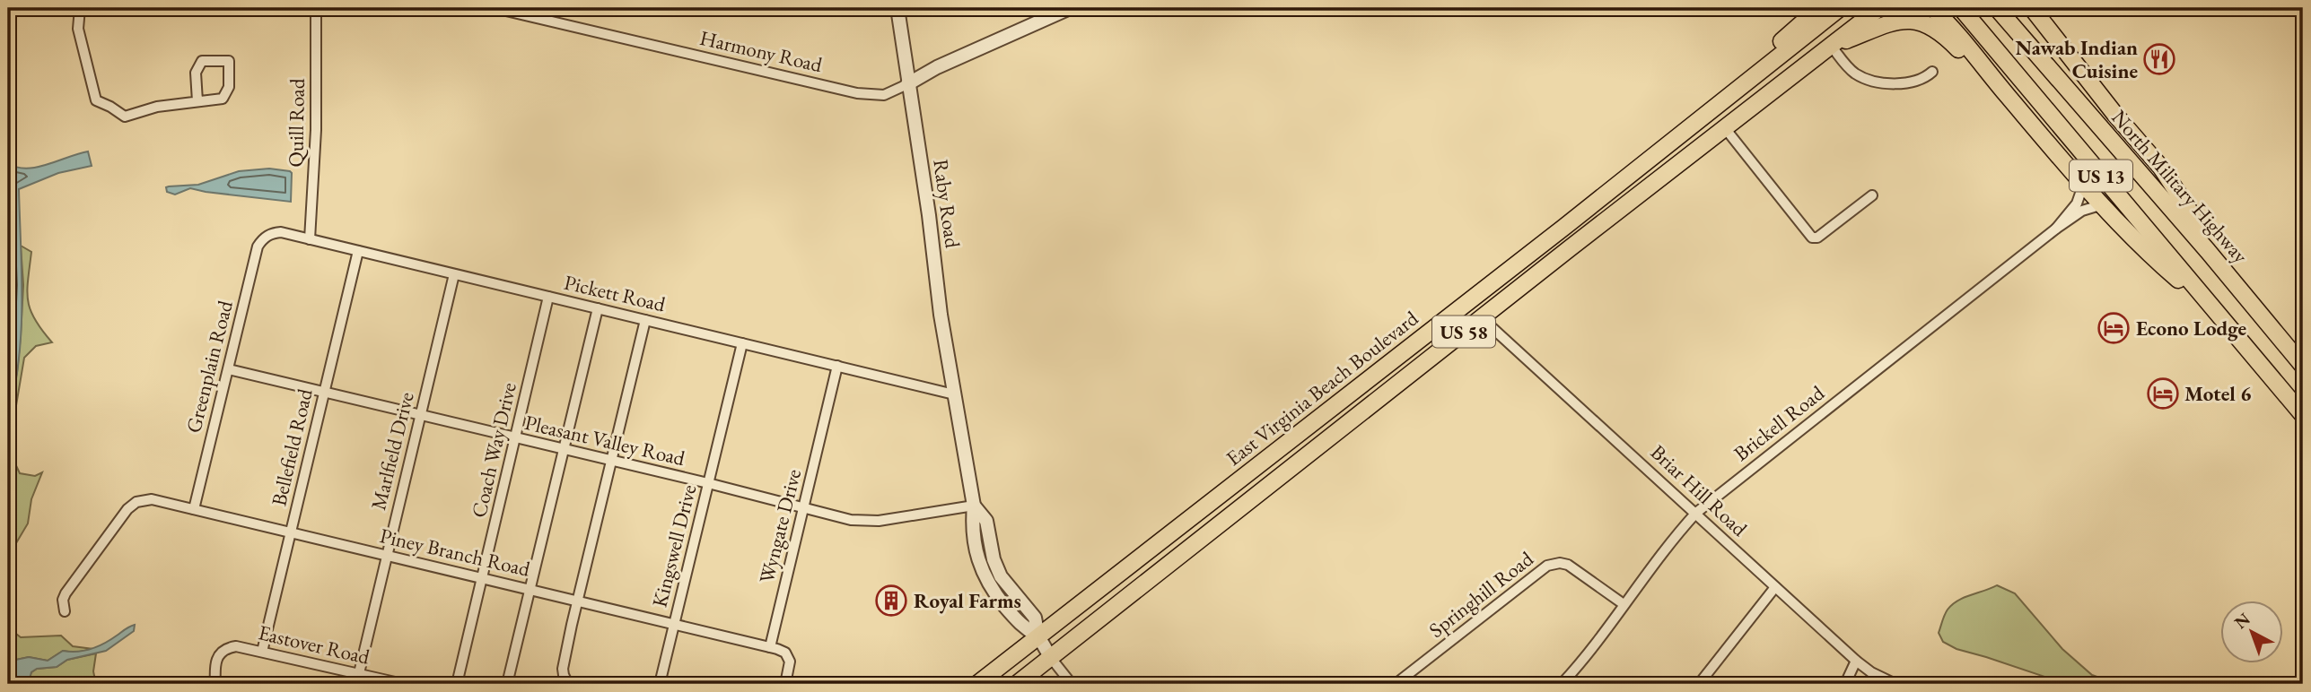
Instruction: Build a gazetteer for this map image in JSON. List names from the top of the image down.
{
  "streets": {
    "main road": [
      "US 13",
      "North Military Highway",
      "US 58",
      "East Virginia Beach Boulevard"
    ],
    "street": [
      "Harmony Road",
      "Quill Road",
      "Raby Road",
      "Pickett Road",
      "Greenplain Road",
      "Brickell Road",
      "Pleasant Valley Road",
      "Bellefield Road",
      "Coach Way Drive",
      "Marlfield Drive",
      "Briar Hill Road",
      "Wyngate Drive",
      "Kingswell Drive",
      "Piney Branch Road",
      "Springhill Road",
      "Eastover Road"
    ]
  },
  "crossings": [
    ["Harmony Road", "Raby Road"],
    ["Quill Road", "Pickett Road"],
    ["Raby Road", "Pickett Road"],
    ["Raby Road", "East Virginia Beach Boulevard"],
    ["Raby Road", "Pleasant Valley Road"],
    ["Pickett Road", "Greenplain Road"],
    ["Pickett Road", "Bellefield Road"],
    ["Pickett Road", "Coach Way Drive"],
    ["Pickett Road", "Marlfield Drive"],
    ["Pickett Road", "Wyngate Drive"],
    ["Pickett Road", "Kingswell Drive"],
    ["Greenplain Road", "Pleasant Valley Road"],
    ["Greenplain Road", "Piney Branch Road"],
    ["East Virginia Beach Boulevard", "Briar Hill Road"],
    ["Brickell Road", "Briar Hill Road"],
    ["Brickell Road", "Springhill Road"],
    ["Pleasant Valley Road", "Bellefield Road"],
    ["Pleasant Valley Road", "Coach Way Drive"],
    ["Pleasant Valley Road", "Marlfield Drive"],
    ["Pleasant Valley Road", "Wyngate Drive"],
    ["Pleasant Valley Road", "Kingswell Drive"],
    ["Bellefield Road", "Piney Branch Road"],
    ["Bellefield Road", "Eastover Road"],
    ["Coach Way Drive", "Piney Branch Road"],
    ["Marlfield Drive", "Piney Branch Road"],
    ["Marlfield Drive", "Eastover Road"],
    ["Wyngate Drive", "Piney Branch Road"],
    ["Kingswell Drive", "Piney Branch Road"]
  ],
  "places": {
    "restaurant": ["Nawab Indian Cuisine"],
    "hotel": ["Econo Lodge", "Motel 6"],
    "building": ["Royal Farms"]
  },
  "north": "top left"
}
